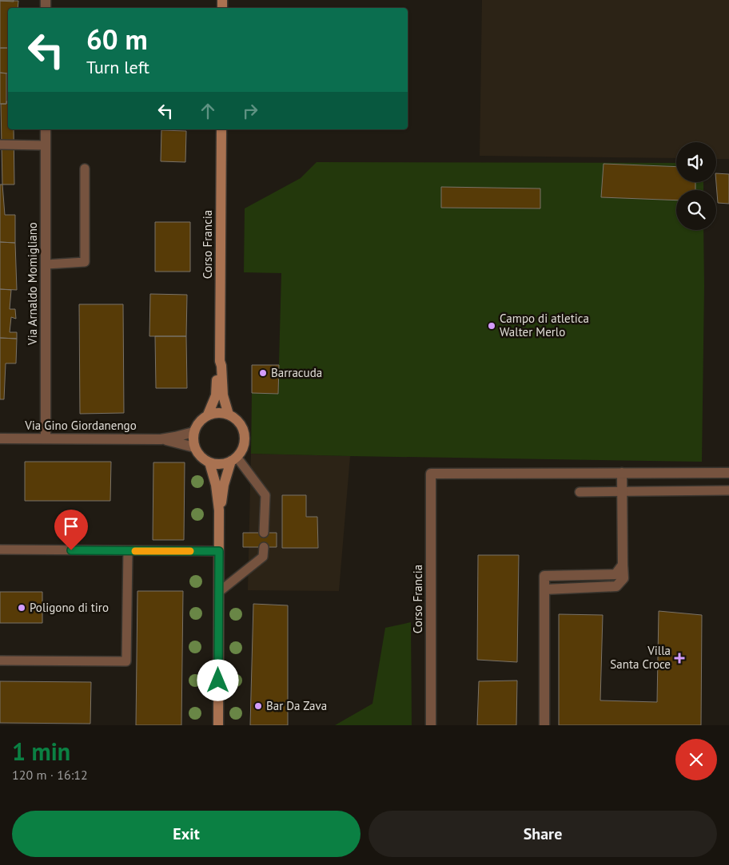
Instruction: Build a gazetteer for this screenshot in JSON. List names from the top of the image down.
{
  "streets": {
    "main road": ["Corso Francia"],
    "street": ["Via Arnaldo Momigliano", "Via Gino Giordanengo"]
  },
  "crossings": [
    ["Corso Francia", "Via Gino Giordanengo"],
    ["Via Arnaldo Momigliano", "Via Gino Giordanengo"]
  ],
  "places": {
    "other": [
      "Campo di atletica Walter Merlo",
      "Barracuda",
      "Poligono di tiro",
      "Bar Da Zava"
    ],
    "health": ["Villa Santa Croce"]
  },
  "page": {
    "turn": ["60 m", "Turn left"],
    "heading": ["1 min", "120 m · 16:12"],
    "buttons": ["Exit", "Share"]
  }
}
